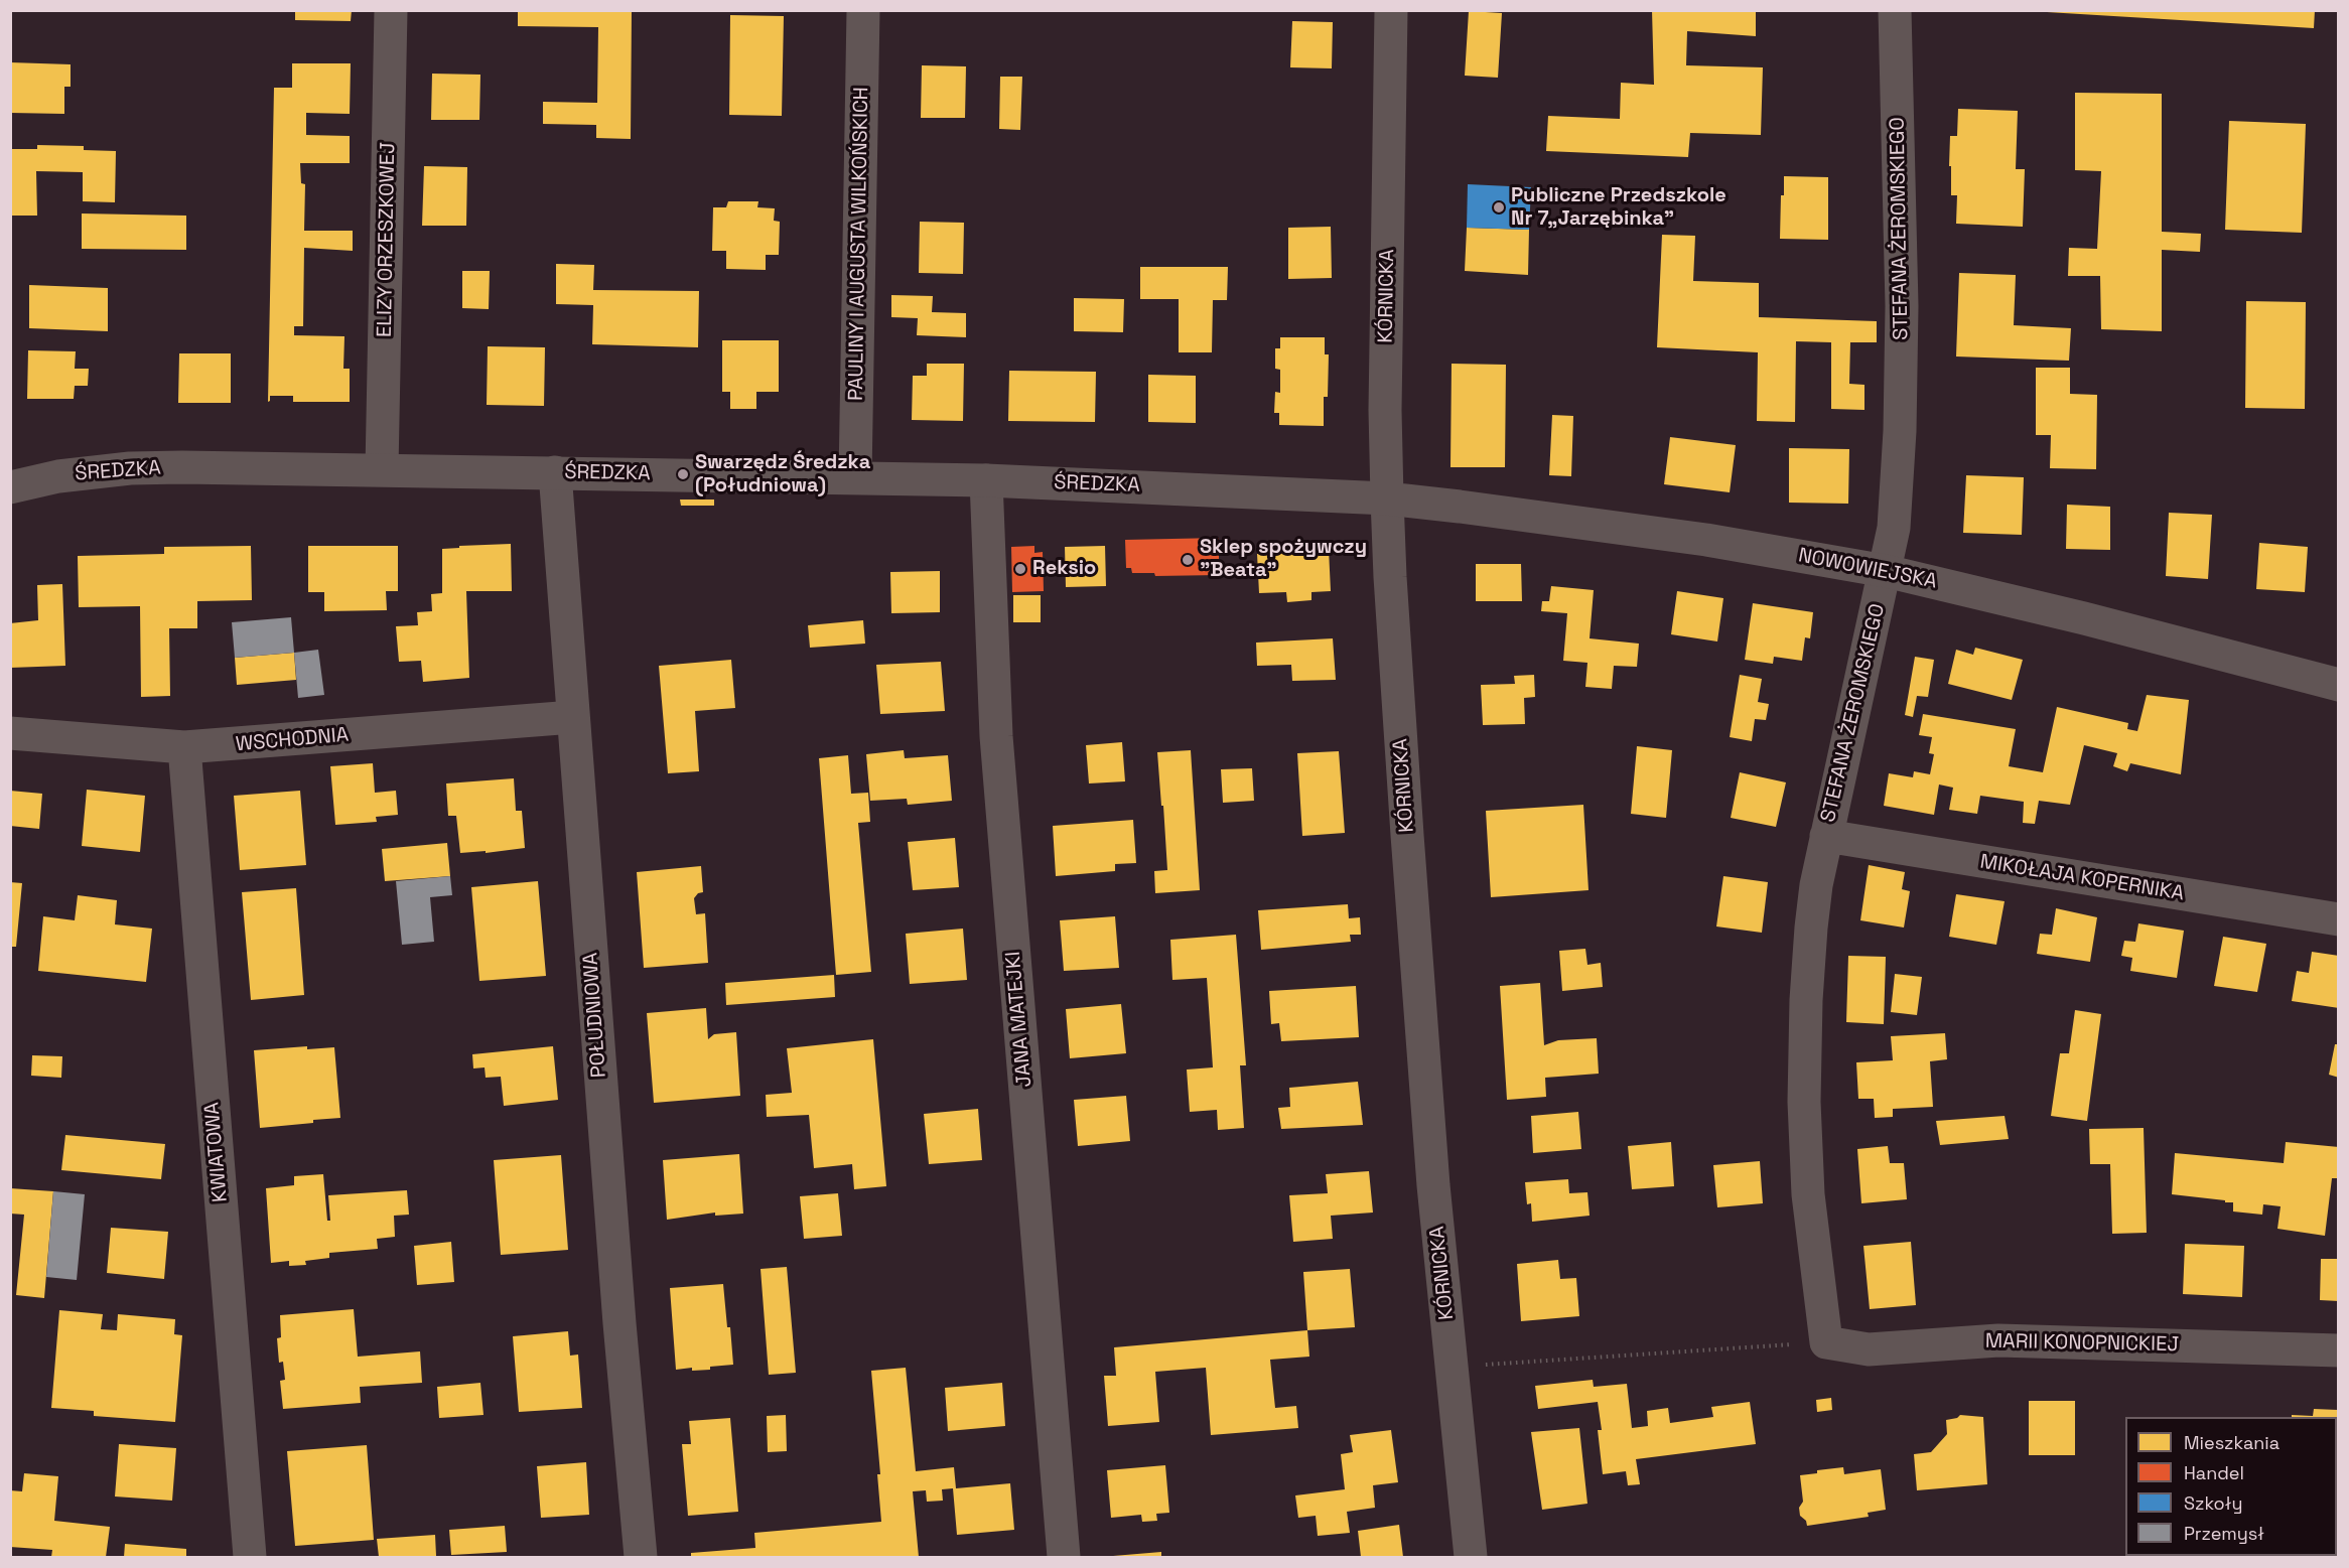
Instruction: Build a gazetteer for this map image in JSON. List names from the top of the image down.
{
  "streets": {
    "street": [
      "STEFANA ŻEROMSKIEGO",
      "ELIZY ORZESZKOWEJ",
      "PAULINY I AUGUSTA WILKOŃSKICH",
      "KÓRNICKA",
      "ŚREDZKA",
      "NOWOWIEJSKA",
      "WSCHODNIA",
      "MIKOŁAJA KOPERNIKA",
      "POŁUDNIOWA",
      "JANA MATEJKI",
      "KWIATOWA",
      "MARII KONOPNICKIEJ"
    ]
  },
  "crossings": [
    ["STEFANA ŻEROMSKIEGO", "NOWOWIEJSKA"],
    ["STEFANA ŻEROMSKIEGO", "MIKOŁAJA KOPERNIKA"],
    ["STEFANA ŻEROMSKIEGO", "MARII KONOPNICKIEJ"],
    ["ELIZY ORZESZKOWEJ", "ŚREDZKA"],
    ["PAULINY I AUGUSTA WILKOŃSKICH", "ŚREDZKA"],
    ["KÓRNICKA", "ŚREDZKA"],
    ["KÓRNICKA", "NOWOWIEJSKA"],
    ["ŚREDZKA", "NOWOWIEJSKA"],
    ["ŚREDZKA", "POŁUDNIOWA"],
    ["ŚREDZKA", "JANA MATEJKI"],
    ["WSCHODNIA", "POŁUDNIOWA"],
    ["WSCHODNIA", "KWIATOWA"]
  ],
  "places": [
    "Publiczne Przedszkole Nr 7„Jarzębinka”",
    "Swarzędz Średzka (Południowa)",
    "Sklep spożywczy \"Beata\"",
    "Reksio"
  ],
  "legend": [
    "Mieszkania",
    "Handel",
    "Szkoły",
    "Przemysł"
  ]
}
